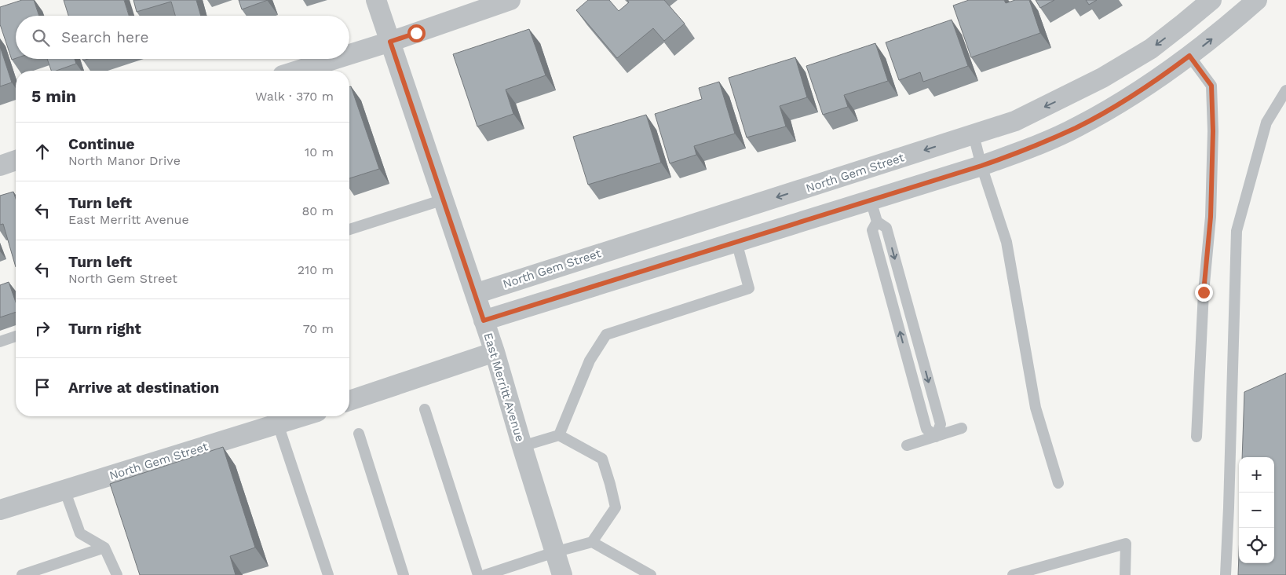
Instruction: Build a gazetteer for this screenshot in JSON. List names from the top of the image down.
{
  "streets": {
    "street": ["North Gem Street", "East Merritt Avenue"]
  },
  "crossings": [
    ["North Gem Street", "East Merritt Avenue"]
  ],
  "page": {
    "search": "Search here",
    "heading": ["5 min", "Walk · 370 m"],
    "list": [
      ["Continue", "North Manor Drive", "10 m"],
      ["Turn left", "East Merritt Avenue", "80 m"],
      ["Turn left", "North Gem Street", "210 m"],
      ["Turn right", "70 m"],
      "Arrive at destination"
    ],
    "map_buttons": ["+", "−"]
  }
}
